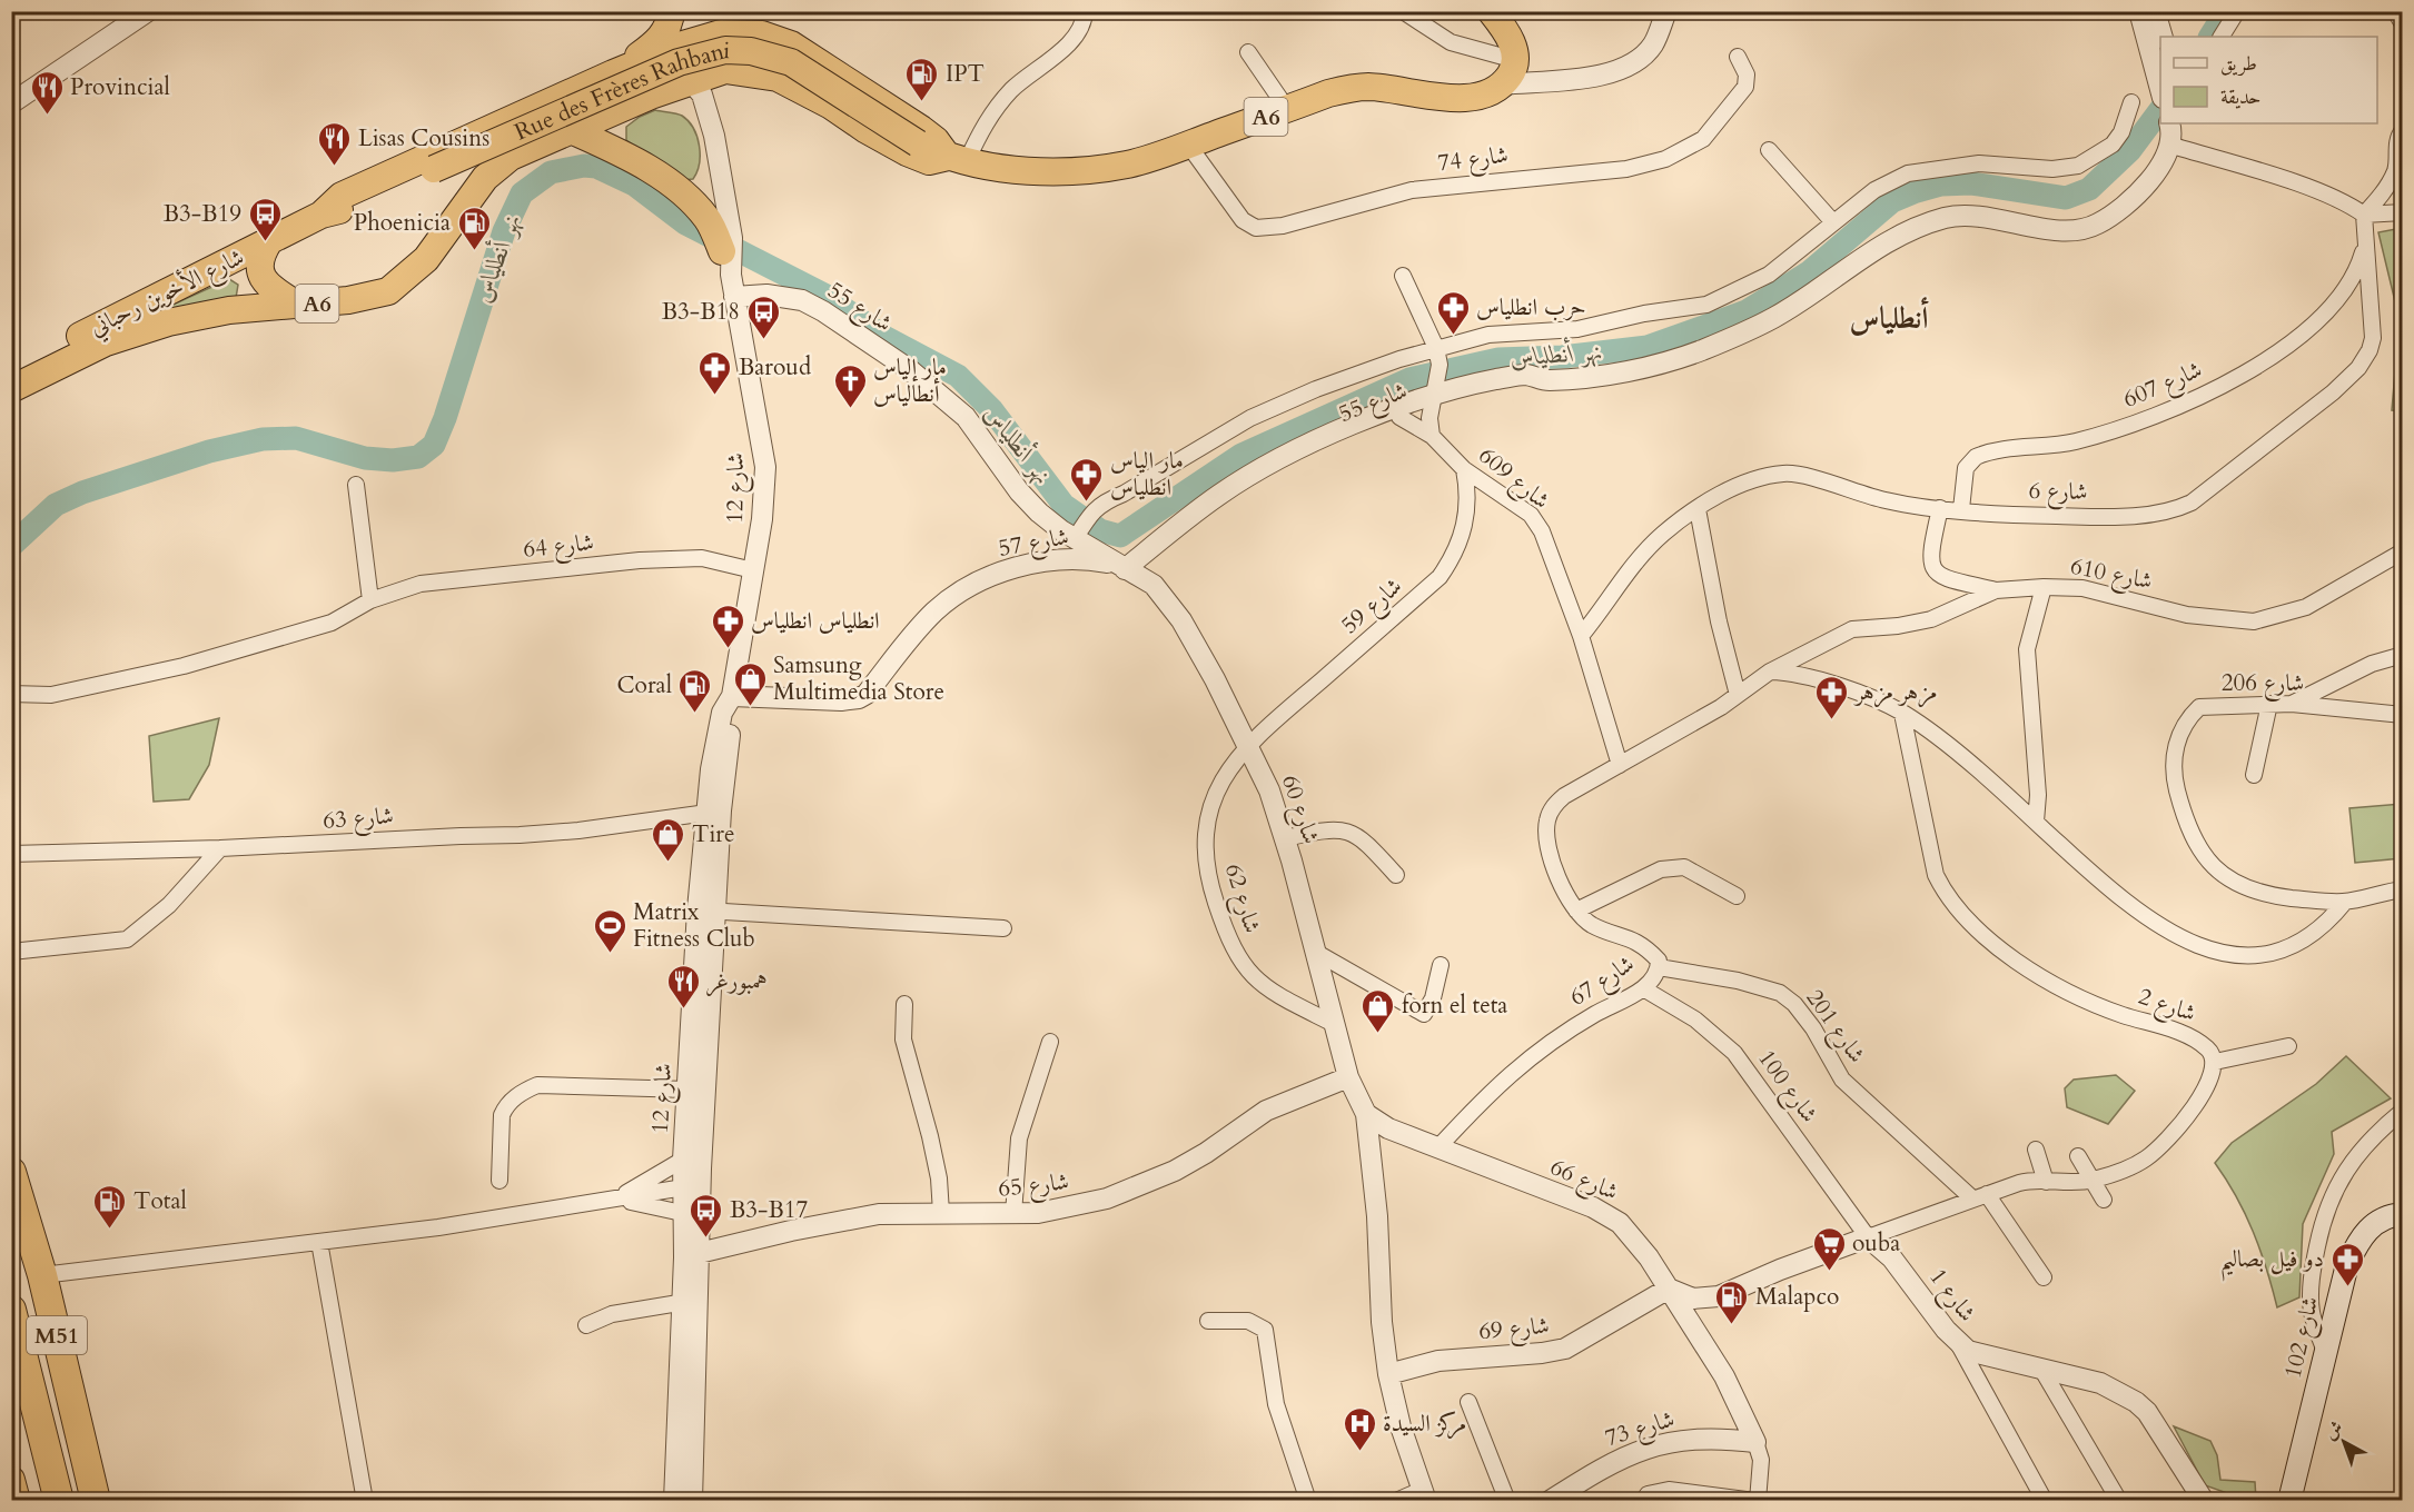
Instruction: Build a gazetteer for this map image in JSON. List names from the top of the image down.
{
  "streets": {
    "highway": [
      "Rue des Frères Rahbani",
      "A6",
      "شارع الأخوين رحباني",
      "M51"
    ],
    "main road": ["شارع 102"],
    "street": [
      "شارع 74",
      "شارع 55",
      "شارع 607",
      "شارع 609",
      "شارع 12",
      "شارع 6",
      "شارع 57",
      "شارع 64",
      "شارع 610",
      "شارع 59",
      "شارع 206",
      "شارع 60",
      "شارع 63",
      "شارع 62",
      "شارع 67",
      "شارع 2",
      "شارع 201",
      "شارع 100",
      "شارع 66",
      "شارع 65",
      "شارع 1",
      "شارع 69",
      "شارع 73"
    ]
  },
  "crossings": [
    ["Rue des Frères Rahbani", "A6"],
    ["Rue des Frères Rahbani", "شارع الأخوين رحباني"],
    ["Rue des Frères Rahbani", "شارع 12"],
    ["A6", "شارع 74"],
    ["شارع 55", "شارع 609"],
    ["شارع 55", "شارع 12"],
    ["شارع 55", "شارع 57"],
    ["شارع 55", "شارع 60"],
    ["شارع 607", "شارع 6"],
    ["شارع 609", "شارع 6"],
    ["شارع 609", "شارع 59"],
    ["شارع 12", "شارع 57"],
    ["شارع 12", "شارع 64"],
    ["شارع 12", "شارع 63"],
    ["شارع 12", "شارع 65"],
    ["شارع 57", "شارع 60"],
    ["شارع 59", "شارع 60"],
    ["شارع 59", "شارع 62"],
    ["شارع 60", "شارع 62"],
    ["شارع 60", "شارع 66"],
    ["شارع 60", "شارع 65"],
    ["شارع 60", "شارع 69"],
    ["شارع 67", "شارع 201"],
    ["شارع 67", "شارع 100"],
    ["شارع 67", "شارع 66"],
    ["شارع 100", "شارع 1"],
    ["شارع 66", "شارع 69"],
    ["شارع 66", "شارع 73"]
  ],
  "districts": ["أنطلياس"],
  "water": ["نهر أنطلياس"],
  "places": {
    "fuel station": [
      "IPT",
      "Phoenicia",
      "Coral",
      "Total",
      "Malapco"
    ],
    "restaurant": ["Provincial", "Lisas Cousins", "همبورغر"],
    "bus stop": ["B3-B19", "B3-B18", "B3-B17"],
    "pharmacy": [
      "حرب انطلياس",
      "Baroud",
      "مار الياس انطلياس",
      "انطلياس انطلياس",
      "مزهر مزهر",
      "دو فيل بصاليم"
    ],
    "church": ["مار إلياس أنطالياس"],
    "shop": ["Samsung Multimedia Store", "Tire", "forn el teta"],
    "sports": ["Matrix Fitness Club"],
    "supermarket": ["ouba"],
    "hospital": ["مركز السيدة"]
  },
  "legend": ["طريق", "حديقة"],
  "north": "top left"
}
